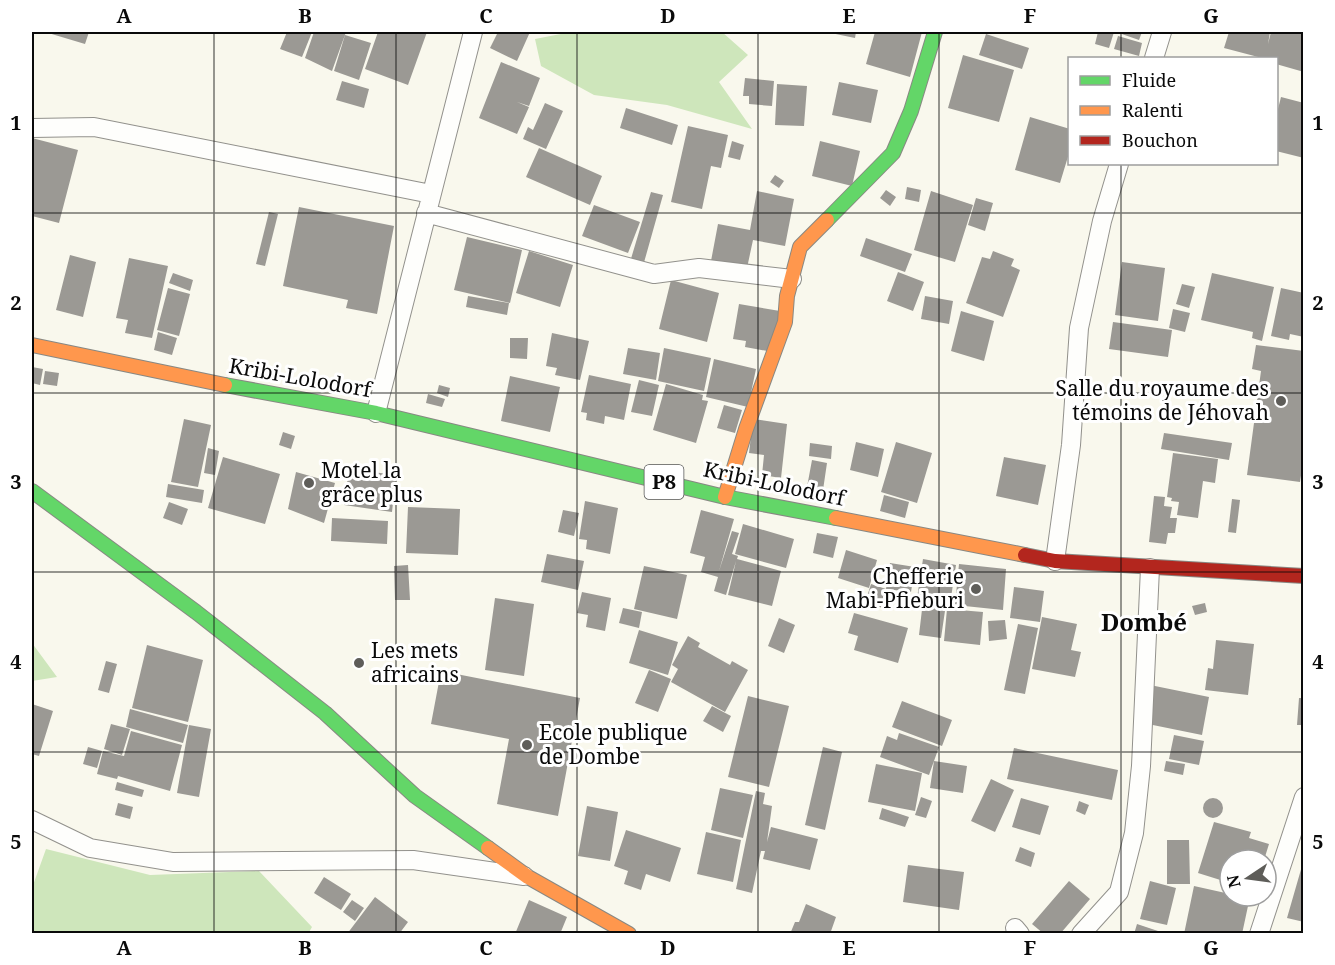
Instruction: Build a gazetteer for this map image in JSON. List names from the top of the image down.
{
  "streets": {
    "main road": ["Kribi-Lolodorf", "P8"]
  },
  "districts": ["Dombé"],
  "places": [
    "Salle du royaume des témoins de Jéhovah",
    "Motel la grâce plus",
    "Chefferie Mabi-Pfieburi",
    "Les mets africains",
    "Ecole publique de Dombe"
  ],
  "legend": ["Fluide", "Ralenti", "Bouchon"],
  "north": "left",
  "grid": {
    "columns": [
      "A",
      "B",
      "C",
      "D",
      "E",
      "F",
      "G"
    ],
    "rows": [
      "1",
      "2",
      "3",
      "4",
      "5"
    ]
  }
}
